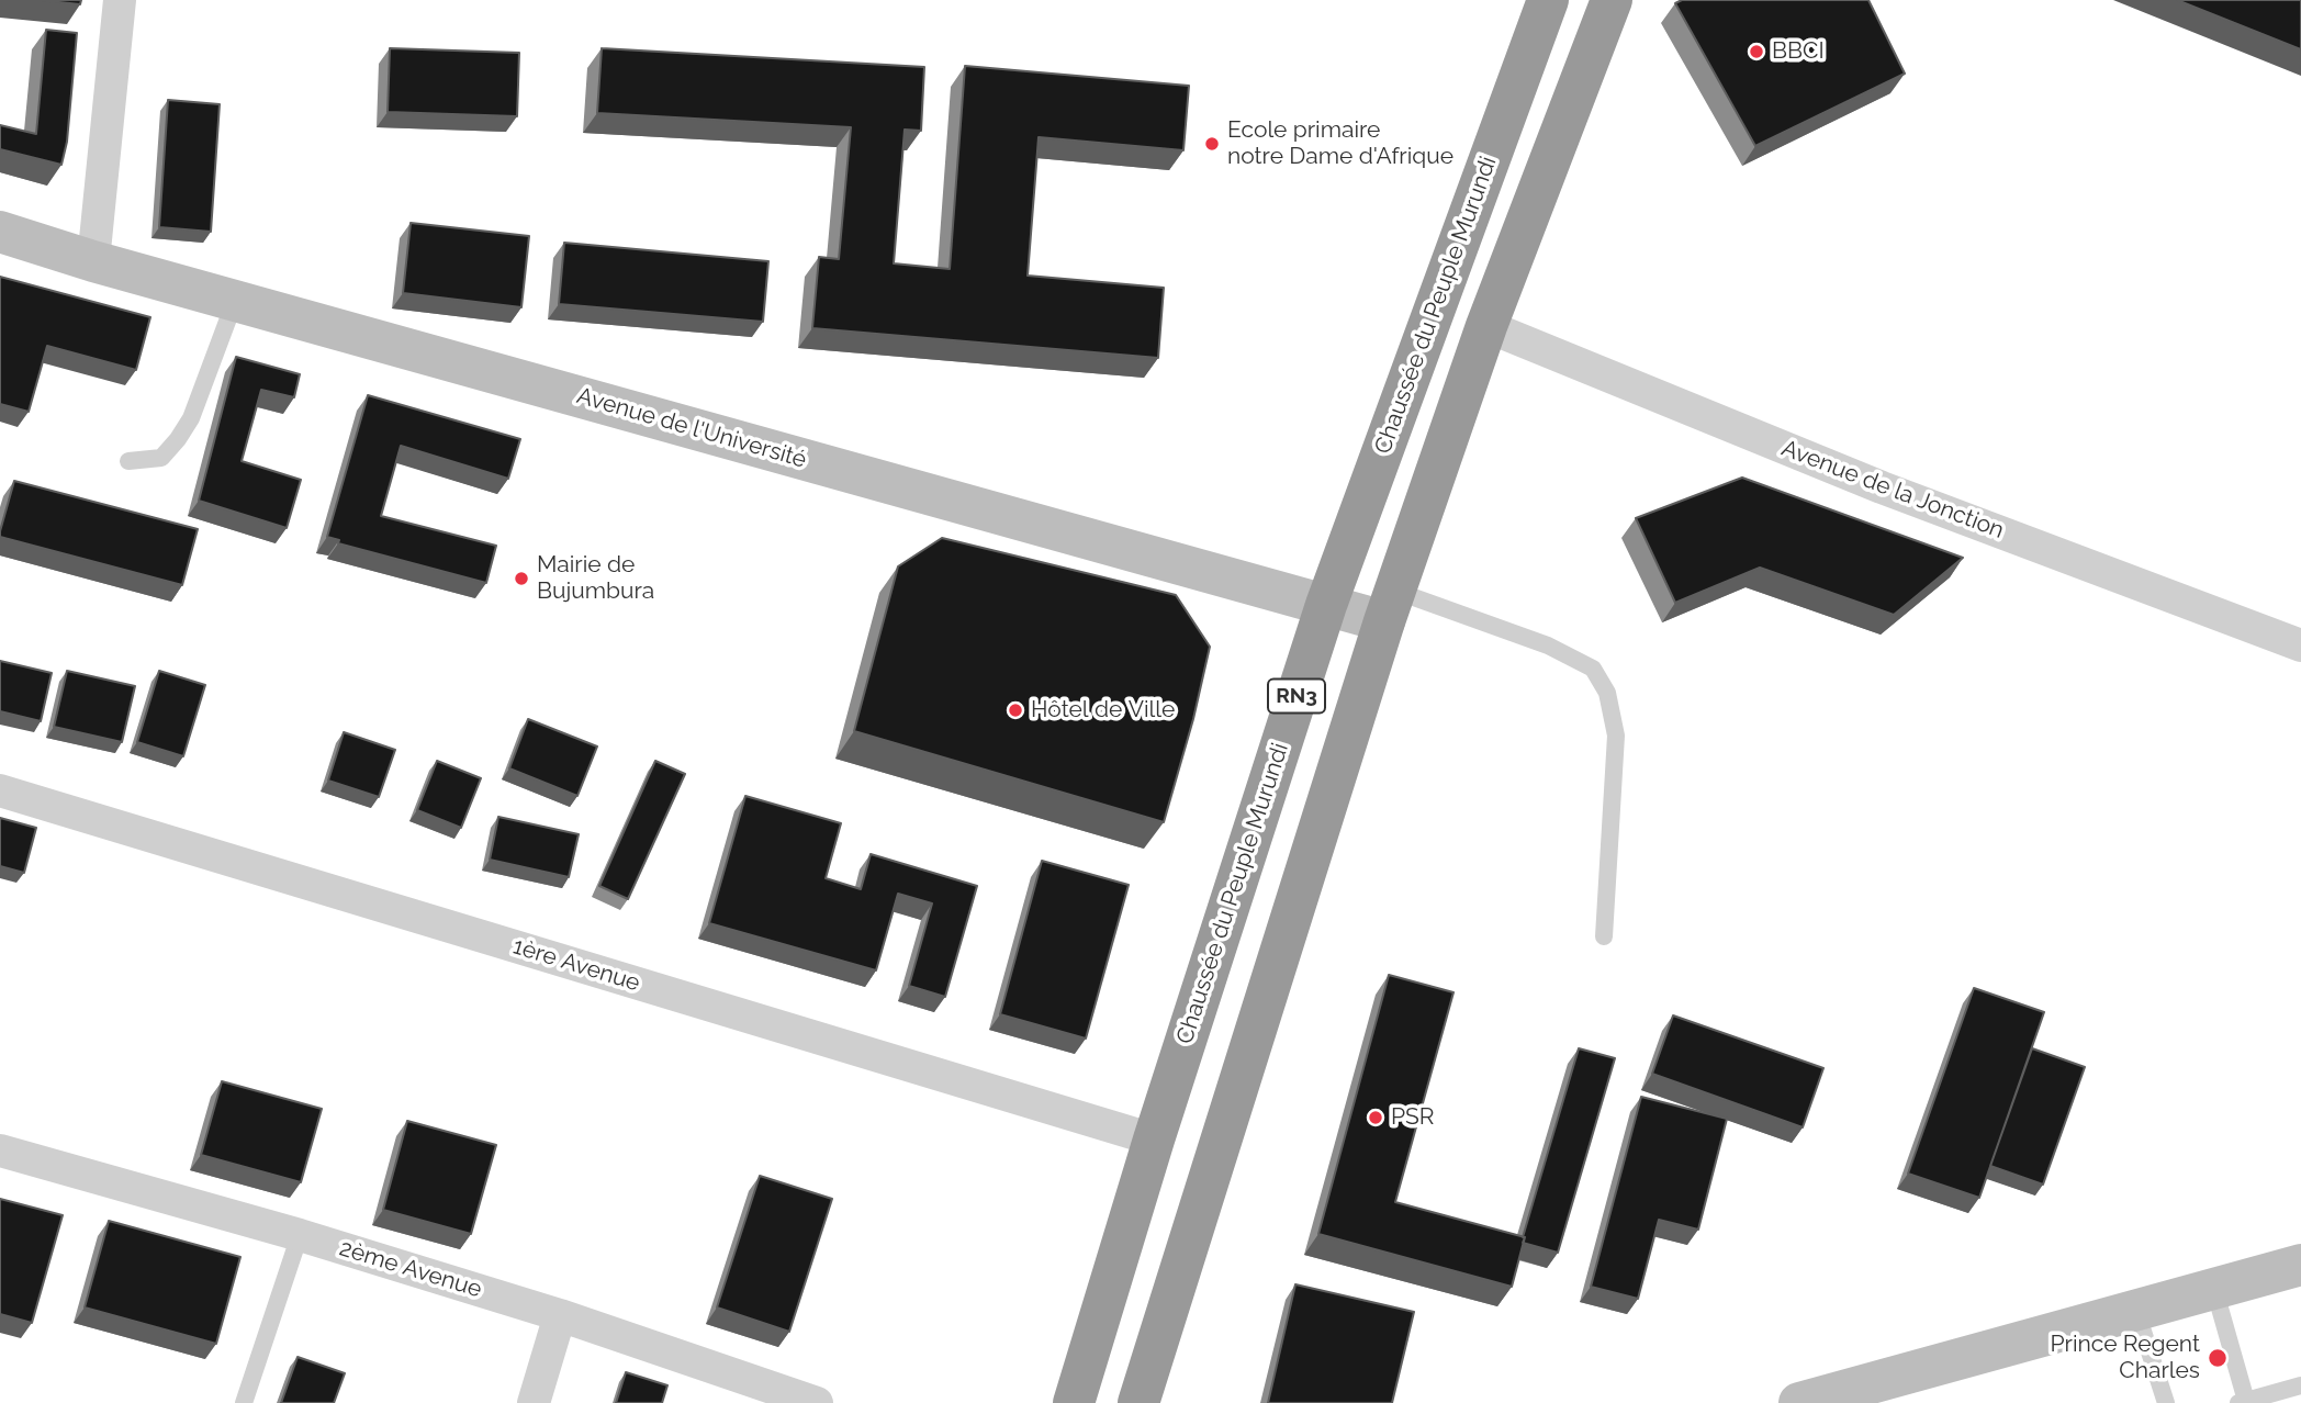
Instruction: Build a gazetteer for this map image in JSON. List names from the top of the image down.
{
  "streets": {
    "highway": ["Chaussée du Peuple Murundi", "RN3"],
    "street": [
      "Avenue de l'Université",
      "Avenue de la Jonction",
      "1ère Avenue",
      "2ème Avenue"
    ]
  },
  "crossings": [
    ["Chaussée du Peuple Murundi", "Avenue de l'Université"],
    ["Chaussée du Peuple Murundi", "1ère Avenue"],
    ["Avenue de l'Université", "RN3"],
    ["Avenue de la Jonction", "RN3"]
  ],
  "places": [
    "BBCI",
    "Ecole primaire notre Dame d'Afrique",
    "Mairie de Bujumbura",
    "Hôtel de Ville",
    "PSR",
    "Prince Regent Charles"
  ]
}
